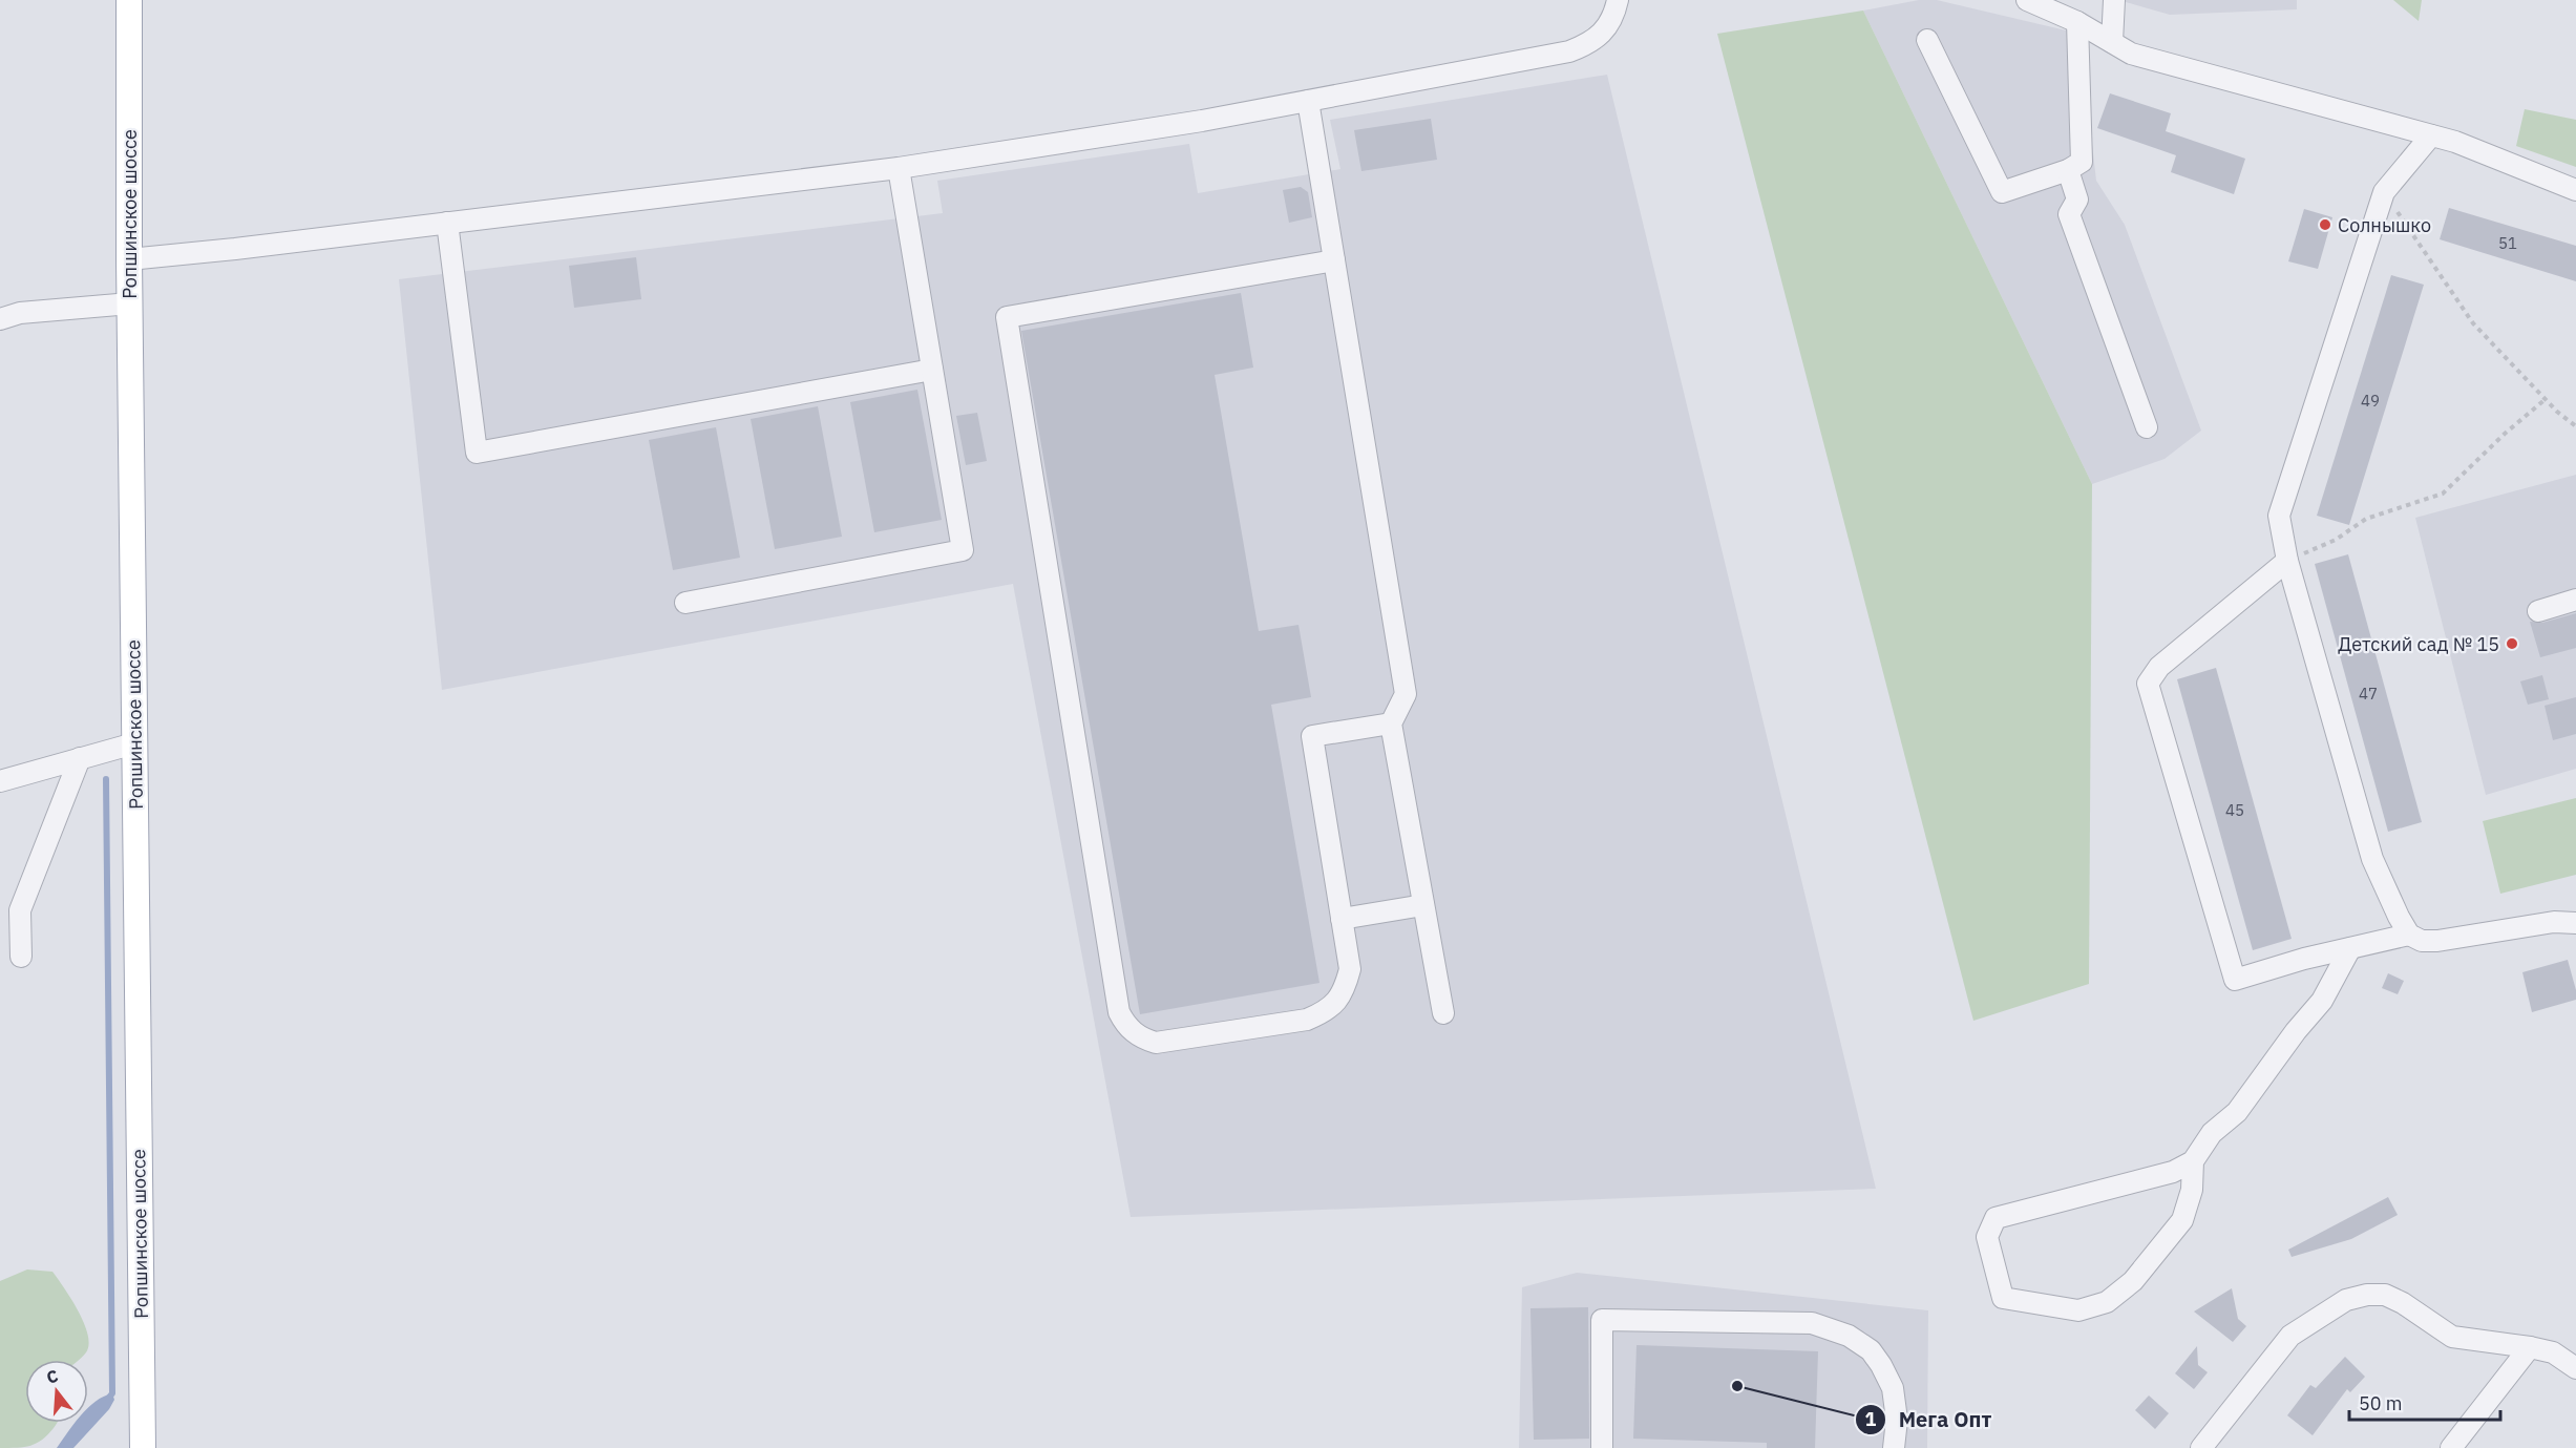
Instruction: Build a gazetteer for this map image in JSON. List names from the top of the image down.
{
  "streets": {
    "main road": ["Ропшинское шоссе"]
  },
  "places": ["Солнышко", "Детский сад № 15", "Мега Опт"],
  "house_numbers": [
    "51",
    "49",
    "47",
    "45"
  ],
  "scale_bar": "50 m",
  "north": "top"
}
